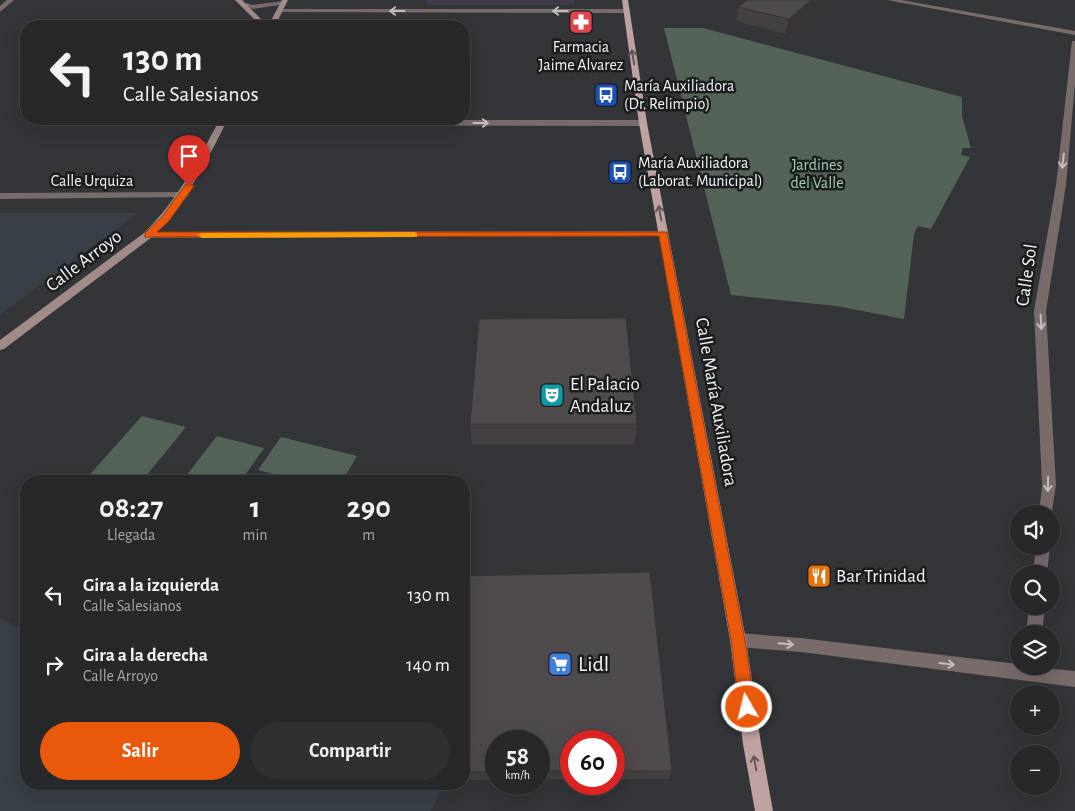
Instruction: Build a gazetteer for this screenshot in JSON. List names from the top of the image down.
{
  "streets": {
    "main road": ["Calle Arroyo", "Calle María Auxiliadora"],
    "street": ["Calle Urquiza", "Calle Sol"]
  },
  "crossings": [
    ["Calle Urquiza", "Calle Arroyo"]
  ],
  "one_way": ["Calle Sol", "Calle María Auxiliadora"],
  "parks": ["Jardines del Valle"],
  "places": {
    "pharmacy": ["Farmacia Jaime Alvarez"],
    "bus stop": ["María Auxiliadora (Dr. Relimpio)", "María Auxiliadora (Laborat. Municipal)"],
    "theatre": ["El Palacio Andaluz"],
    "restaurant": ["Bar Trinidad"],
    "supermarket": ["Lidl"]
  },
  "page": {
    "turn": ["130 m", "Calle Salesianos"],
    "eta": [
      "08:27",
      "Llegada",
      "1",
      "min",
      "290",
      "m"
    ],
    "map_buttons": ["+", "−"],
    "list": [
      {
        "name": "Gira a la izquierda",
        "note": "Calle Salesianos",
        "value": "130 m"
      },
      {
        "name": "Gira a la derecha",
        "note": "Calle Arroyo",
        "value": "140 m"
      }
    ],
    "buttons": ["Salir", "Compartir"],
    "speed": "58 km/h",
    "limit": "60"
  }
}
